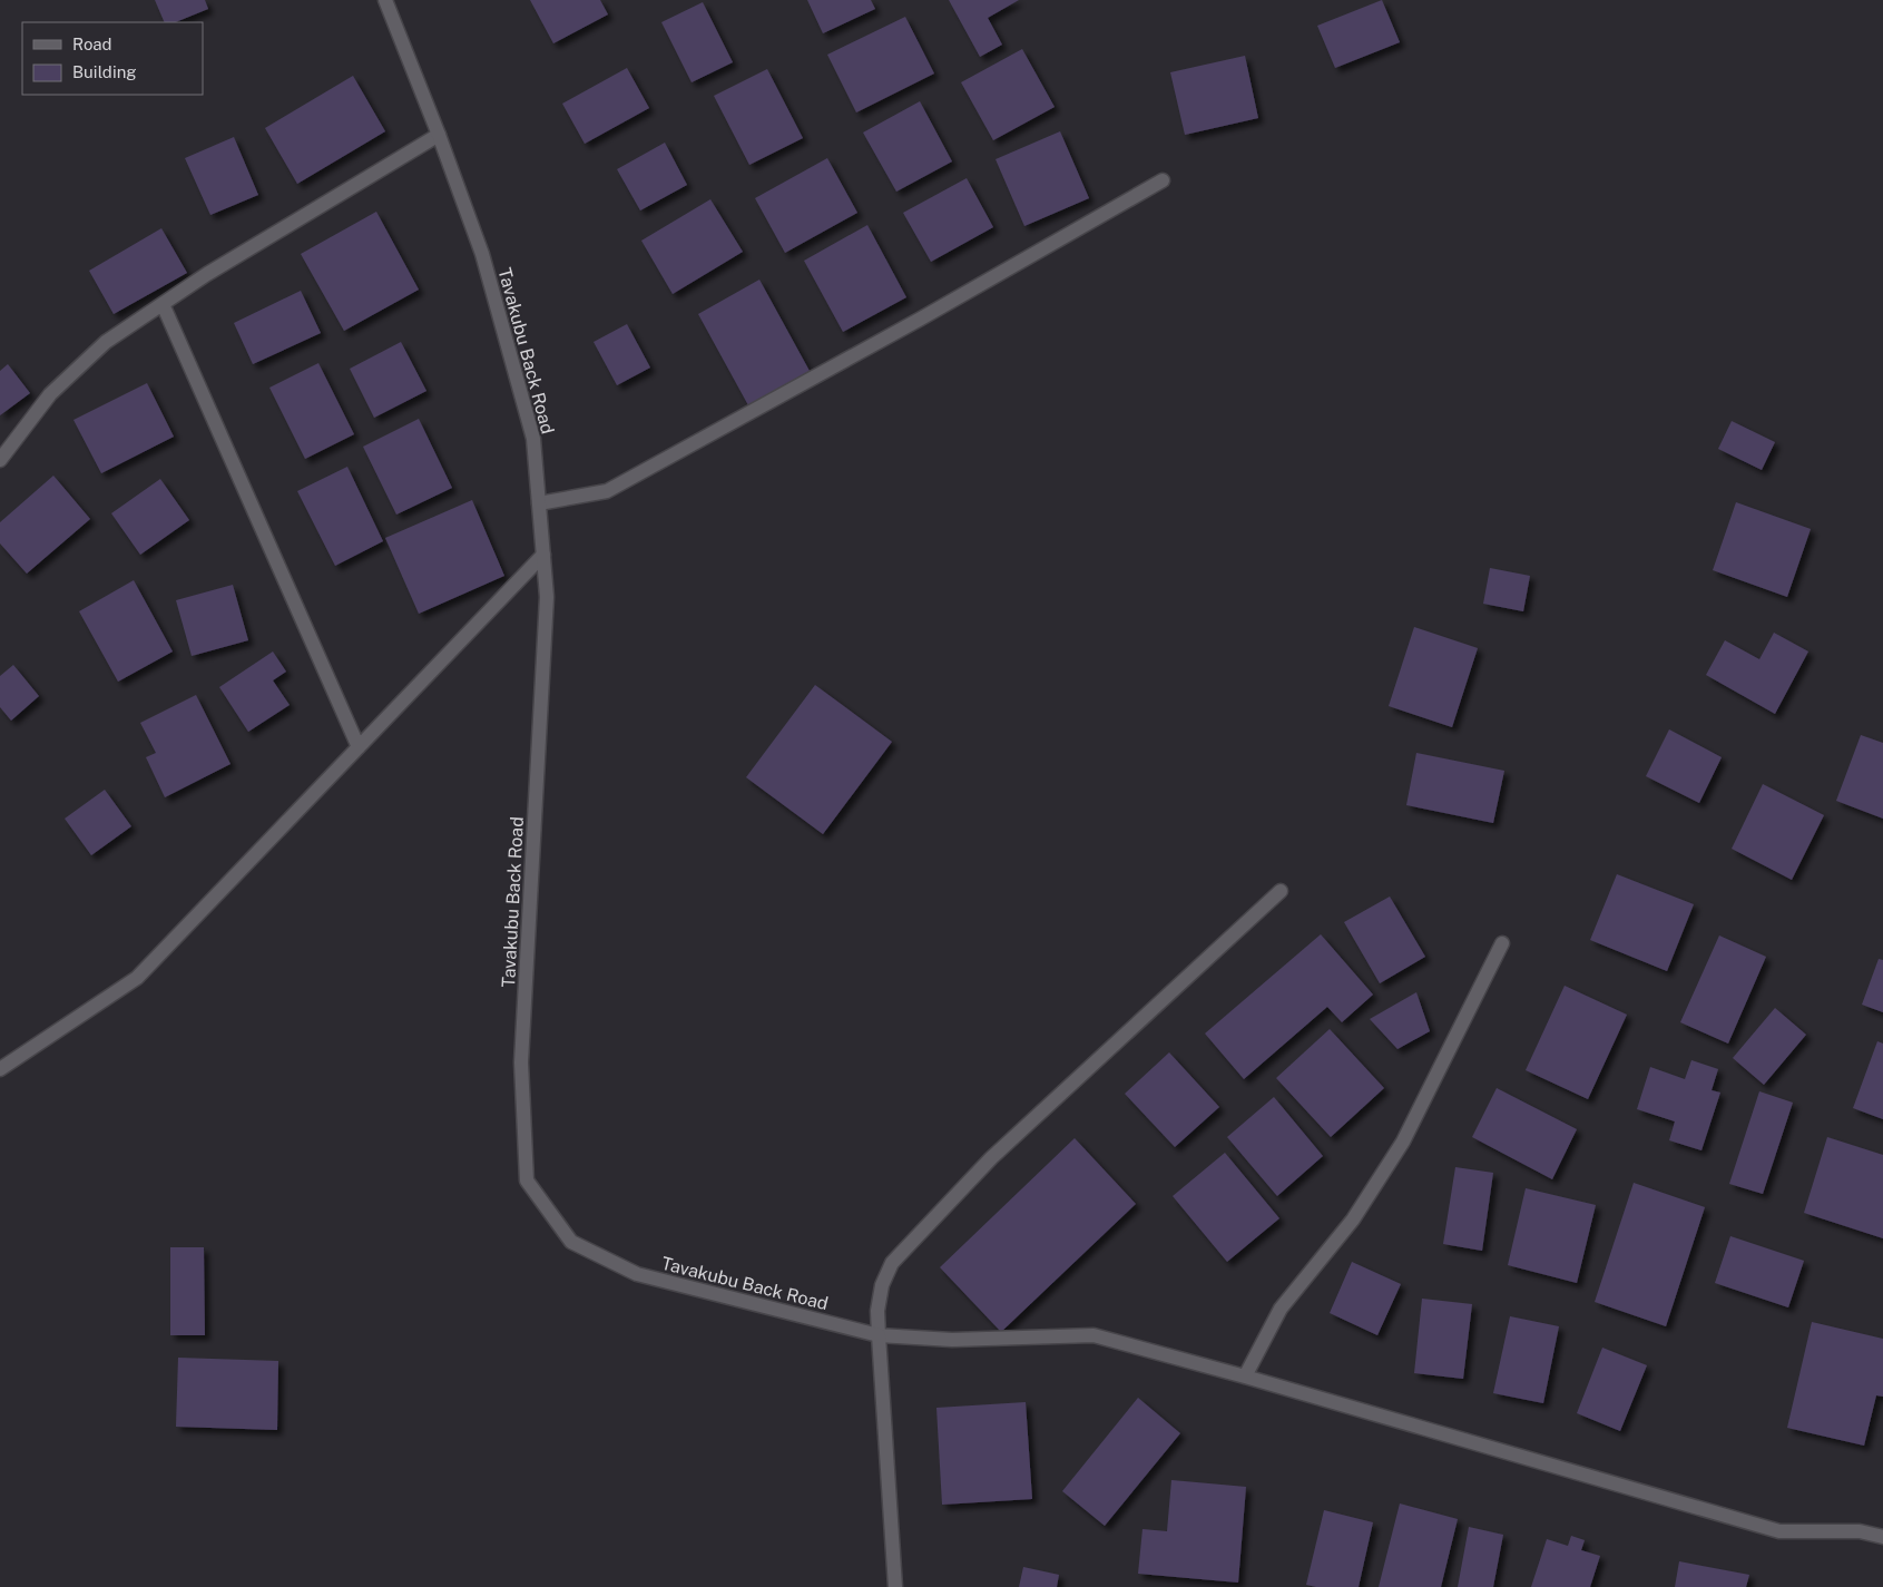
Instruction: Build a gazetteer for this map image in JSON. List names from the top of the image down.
{
  "streets": {
    "street": ["Tavakubu Back Road"]
  },
  "legend": ["Road", "Building"]
}
